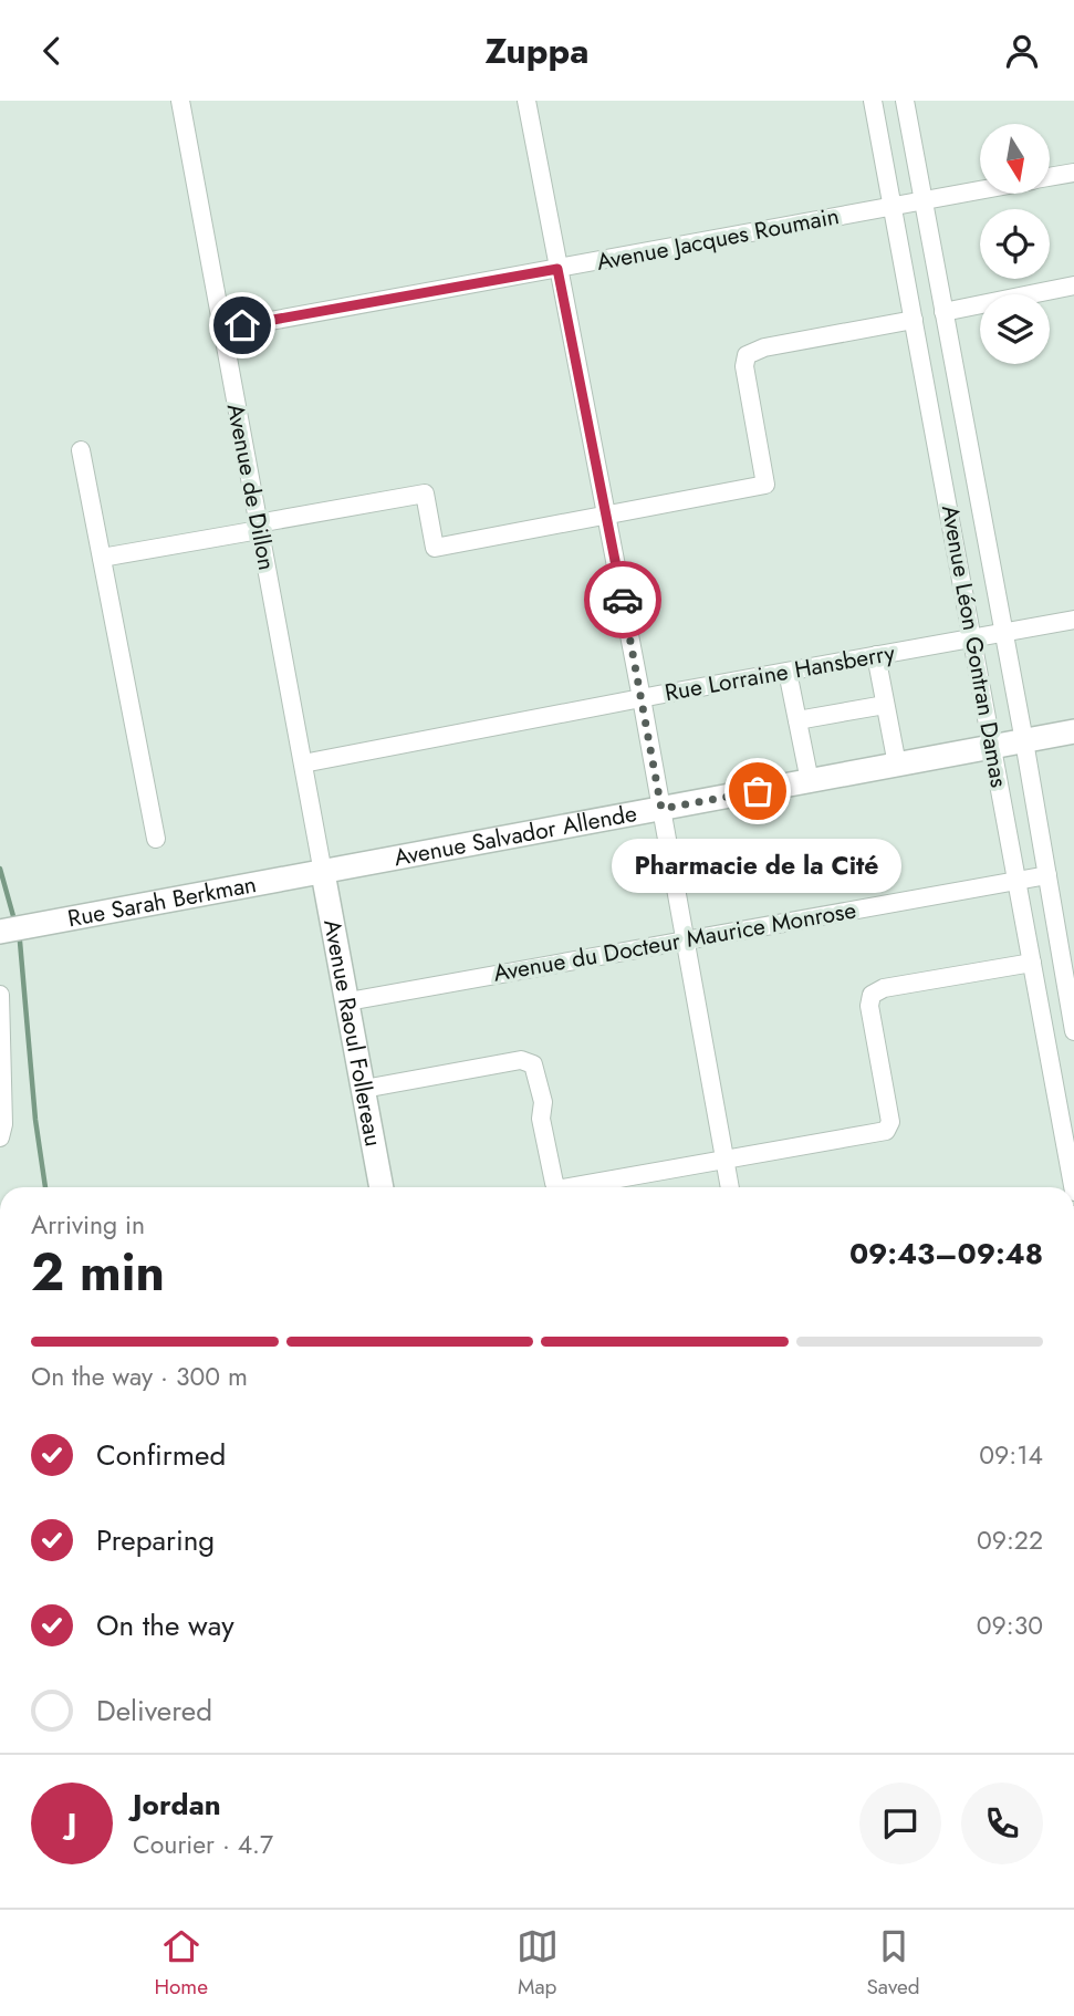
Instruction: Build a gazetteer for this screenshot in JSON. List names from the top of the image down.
{
  "streets": {
    "main road": ["Avenue Salvador Allende", "Rue Sarah Berkman", "Avenue Raoul Follereau"],
    "street": [
      "Avenue Jacques Roumain",
      "Avenue de Dillon",
      "Avenue Léon Gontran Damas",
      "Rue Lorraine Hansberry",
      "Avenue du Docteur Maurice Monrose"
    ]
  },
  "crossings": [
    ["Avenue Jacques Roumain", "Avenue de Dillon"],
    ["Avenue Jacques Roumain", "Avenue Léon Gontran Damas"],
    ["Avenue de Dillon", "Rue Lorraine Hansberry"],
    ["Avenue de Dillon", "Avenue Salvador Allende"],
    ["Avenue de Dillon", "Rue Sarah Berkman"],
    ["Avenue de Dillon", "Avenue Raoul Follereau"],
    ["Avenue Léon Gontran Damas", "Rue Lorraine Hansberry"],
    ["Avenue Léon Gontran Damas", "Avenue Salvador Allende"],
    ["Avenue Léon Gontran Damas", "Avenue du Docteur Maurice Monrose"],
    ["Avenue Salvador Allende", "Rue Sarah Berkman"],
    ["Avenue Salvador Allende", "Avenue Raoul Follereau"],
    ["Rue Sarah Berkman", "Avenue Raoul Follereau"],
    ["Avenue du Docteur Maurice Monrose", "Avenue Raoul Follereau"]
  ],
  "places": ["Pharmacie de la Cité"],
  "north": "bottom",
  "page": {
    "header": "Zuppa",
    "bubble": "Pharmacie de la Cité",
    "heading": ["2 min", "Arriving in", "09:43–09:48"],
    "panel": ["Jordan", "Courier · 4.7"],
    "bar": "On the way · 300 m",
    "list": [
      ["Confirmed", "09:14"],
      ["Preparing", "09:22"],
      ["On the way", "09:30"],
      "Delivered"
    ],
    "round": "J",
    "tabs": ["Home", "Map", "Saved"]
  }
}
